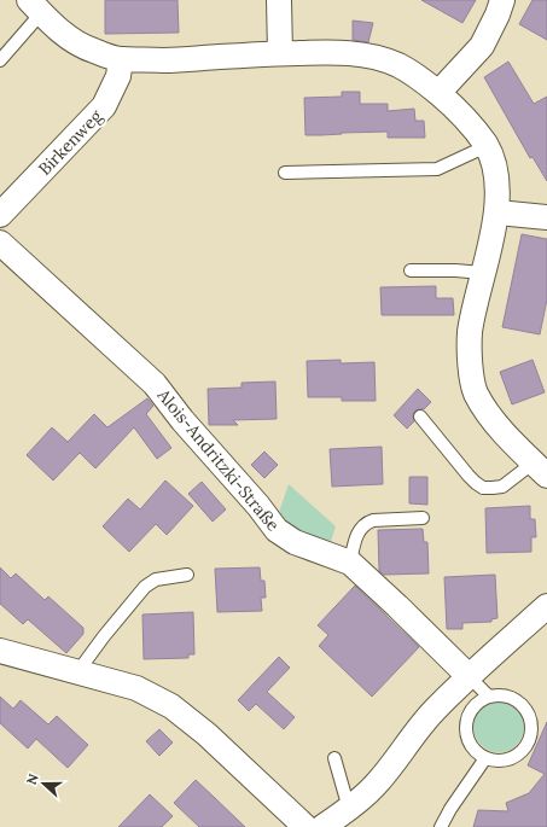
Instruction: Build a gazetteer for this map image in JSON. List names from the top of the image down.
{
  "streets": {
    "street": ["Birkenweg", "Alois-Andritzki-Straße"]
  },
  "north": "left"
}
